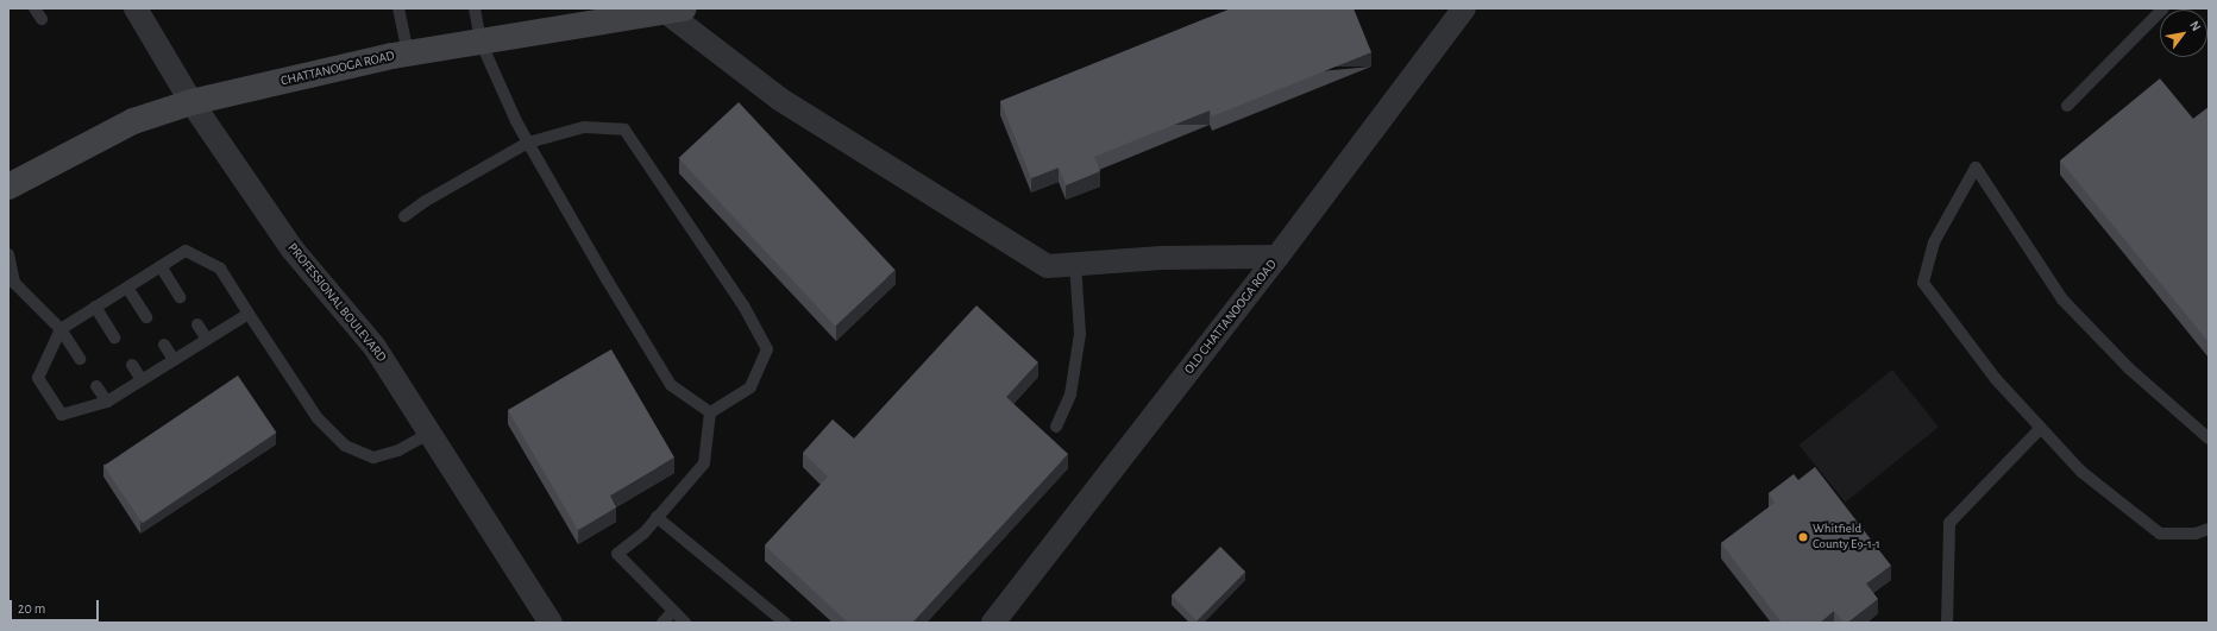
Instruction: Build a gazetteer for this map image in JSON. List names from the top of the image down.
{
  "streets": {
    "main road": ["CHATTANOOGA ROAD"],
    "street": ["PROFESSIONAL BOULEVARD", "OLD CHATTANOOGA ROAD"]
  },
  "crossings": [
    ["CHATTANOOGA ROAD", "PROFESSIONAL BOULEVARD"]
  ],
  "places": ["Whitfield County E9-1-1"],
  "scale_bar": "20 m",
  "north": "top right"
}
